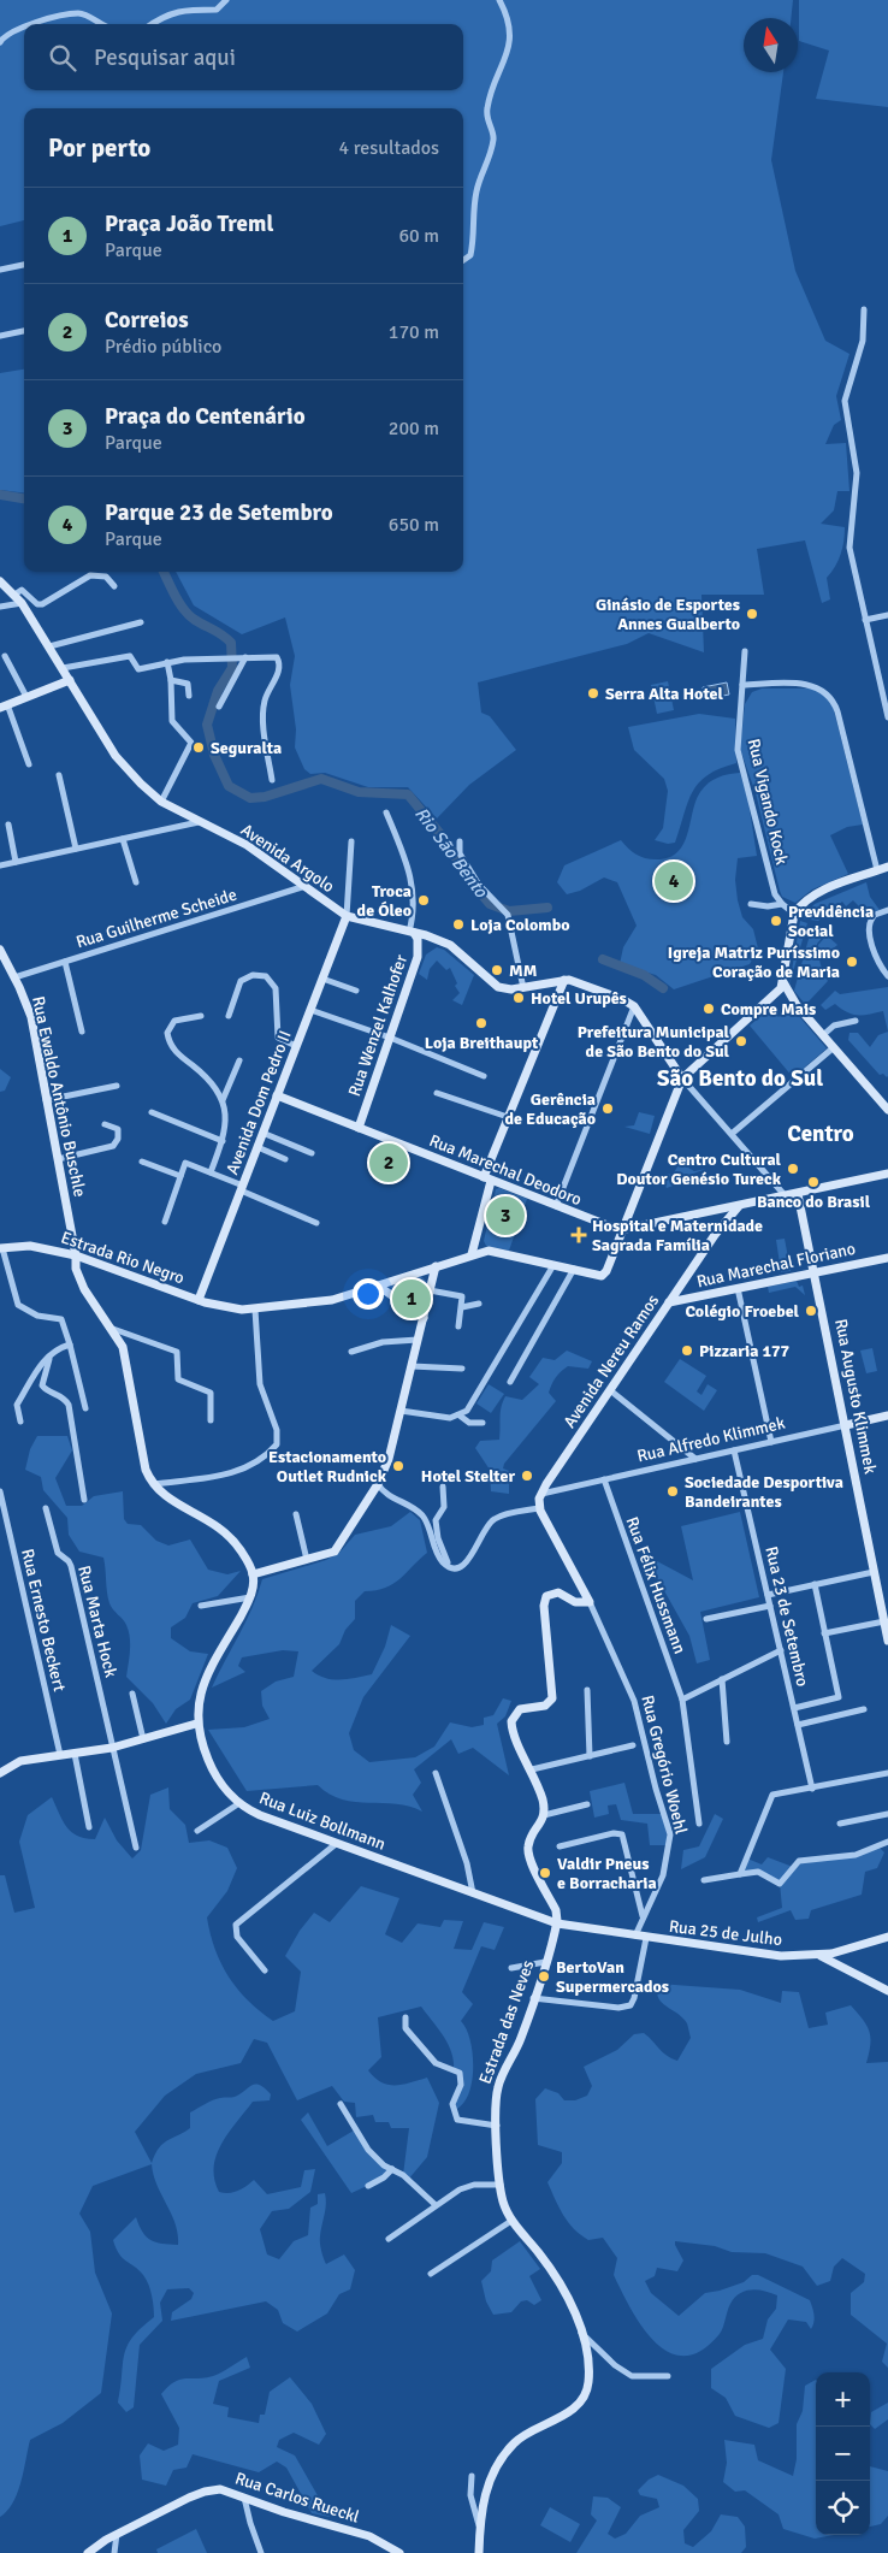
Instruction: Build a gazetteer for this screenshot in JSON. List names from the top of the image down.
{
  "streets": {
    "main road": [
      "Avenida Argolo",
      "Rua Wenzel Kalhofer",
      "Rua Ewaldo Antônio Buschle",
      "Avenida Dom Pedro II",
      "Rua Marechal Deodoro",
      "Estrada Rio Negro",
      "Rua Marechal Floriano",
      "Avenida Nereu Ramos",
      "Rua Augusto Klimmek",
      "Rua Alfredo Klimmek",
      "Rua Luiz Bollmann",
      "Rua 25 de Julho",
      "Estrada das Neves",
      "Rua Carlos Rueckl"
    ],
    "street": [
      "Rua Vigando Kock",
      "Rua Guilherme Scheide",
      "Rua Félix Hussmann",
      "Rua 23 de Setembro",
      "Rua Ernesto Beckert",
      "Rua Marta Hock",
      "Rua Gregório Woehl"
    ]
  },
  "crossings": [
    ["Avenida Argolo", "Rua Guilherme Scheide"],
    ["Avenida Argolo", "Rua Wenzel Kalhofer"],
    ["Avenida Argolo", "Avenida Dom Pedro II"],
    ["Rua Guilherme Scheide", "Rua Ewaldo Antônio Buschle"],
    ["Rua Wenzel Kalhofer", "Rua Marechal Deodoro"],
    ["Rua Ewaldo Antônio Buschle", "Estrada Rio Negro"],
    ["Avenida Dom Pedro II", "Rua Marechal Deodoro"],
    ["Avenida Dom Pedro II", "Estrada Rio Negro"],
    ["Rua Marechal Deodoro", "Estrada Rio Negro"],
    ["Rua Marechal Floriano", "Avenida Nereu Ramos"],
    ["Rua Marechal Floriano", "Rua Augusto Klimmek"],
    ["Avenida Nereu Ramos", "Rua Alfredo Klimmek"],
    ["Rua Augusto Klimmek", "Rua Alfredo Klimmek"],
    ["Rua Alfredo Klimmek", "Rua Félix Hussmann"],
    ["Rua Alfredo Klimmek", "Rua 23 de Setembro"],
    ["Rua Gregório Woehl", "Rua 25 de Julho"],
    ["Rua Luiz Bollmann", "Rua 25 de Julho"],
    ["Rua Luiz Bollmann", "Estrada das Neves"],
    ["Rua 25 de Julho", "Estrada das Neves"]
  ],
  "districts": ["São Bento do Sul", "Centro"],
  "water": ["Rio São Bento"],
  "places": {
    "other": [
      "Ginásio de Esportes Annes Gualberto",
      "Serra Alta Hotel",
      "Seguralta",
      "Troca de Óleo",
      "Previdência Social",
      "Loja Colombo",
      "Igreja Matriz Puríssimo Coração de Maria",
      "MM",
      "Hotel Urupês",
      "Compre Mais",
      "Loja Breithaupt",
      "Prefeitura Municipal de São Bento do Sul",
      "Gerência de Educação",
      "Centro Cultural Doutor Genésio Tureck",
      "Banco do Brasil",
      "Colégio Froebel",
      "Pizzaria 177",
      "Estacionamento Outlet Rudnick",
      "Hotel Stelter",
      "Sociedade Desportiva Bandeirantes",
      "Valdir Pneus e Borracharia",
      "BertoVan Supermercados"
    ],
    "health": ["Hospital e Maternidade Sagrada Família"]
  },
  "north": "top",
  "page": {
    "search": "Pesquisar aqui",
    "heading": ["Por perto", "4 resultados"],
    "list": [
      {
        "mark": "1",
        "name": "Praça João Treml",
        "note": "Parque",
        "value": "60 m"
      },
      {
        "mark": "2",
        "name": "Correios",
        "note": "Prédio público",
        "value": "170 m"
      },
      {
        "mark": "3",
        "name": "Praça do Centenário",
        "note": "Parque",
        "value": "200 m"
      },
      {
        "mark": "4",
        "name": "Parque 23 de Setembro",
        "note": "Parque",
        "value": "650 m"
      }
    ],
    "pins": [
      "4",
      "2",
      "3",
      "1"
    ],
    "map_buttons": ["+", "−"]
  }
}
